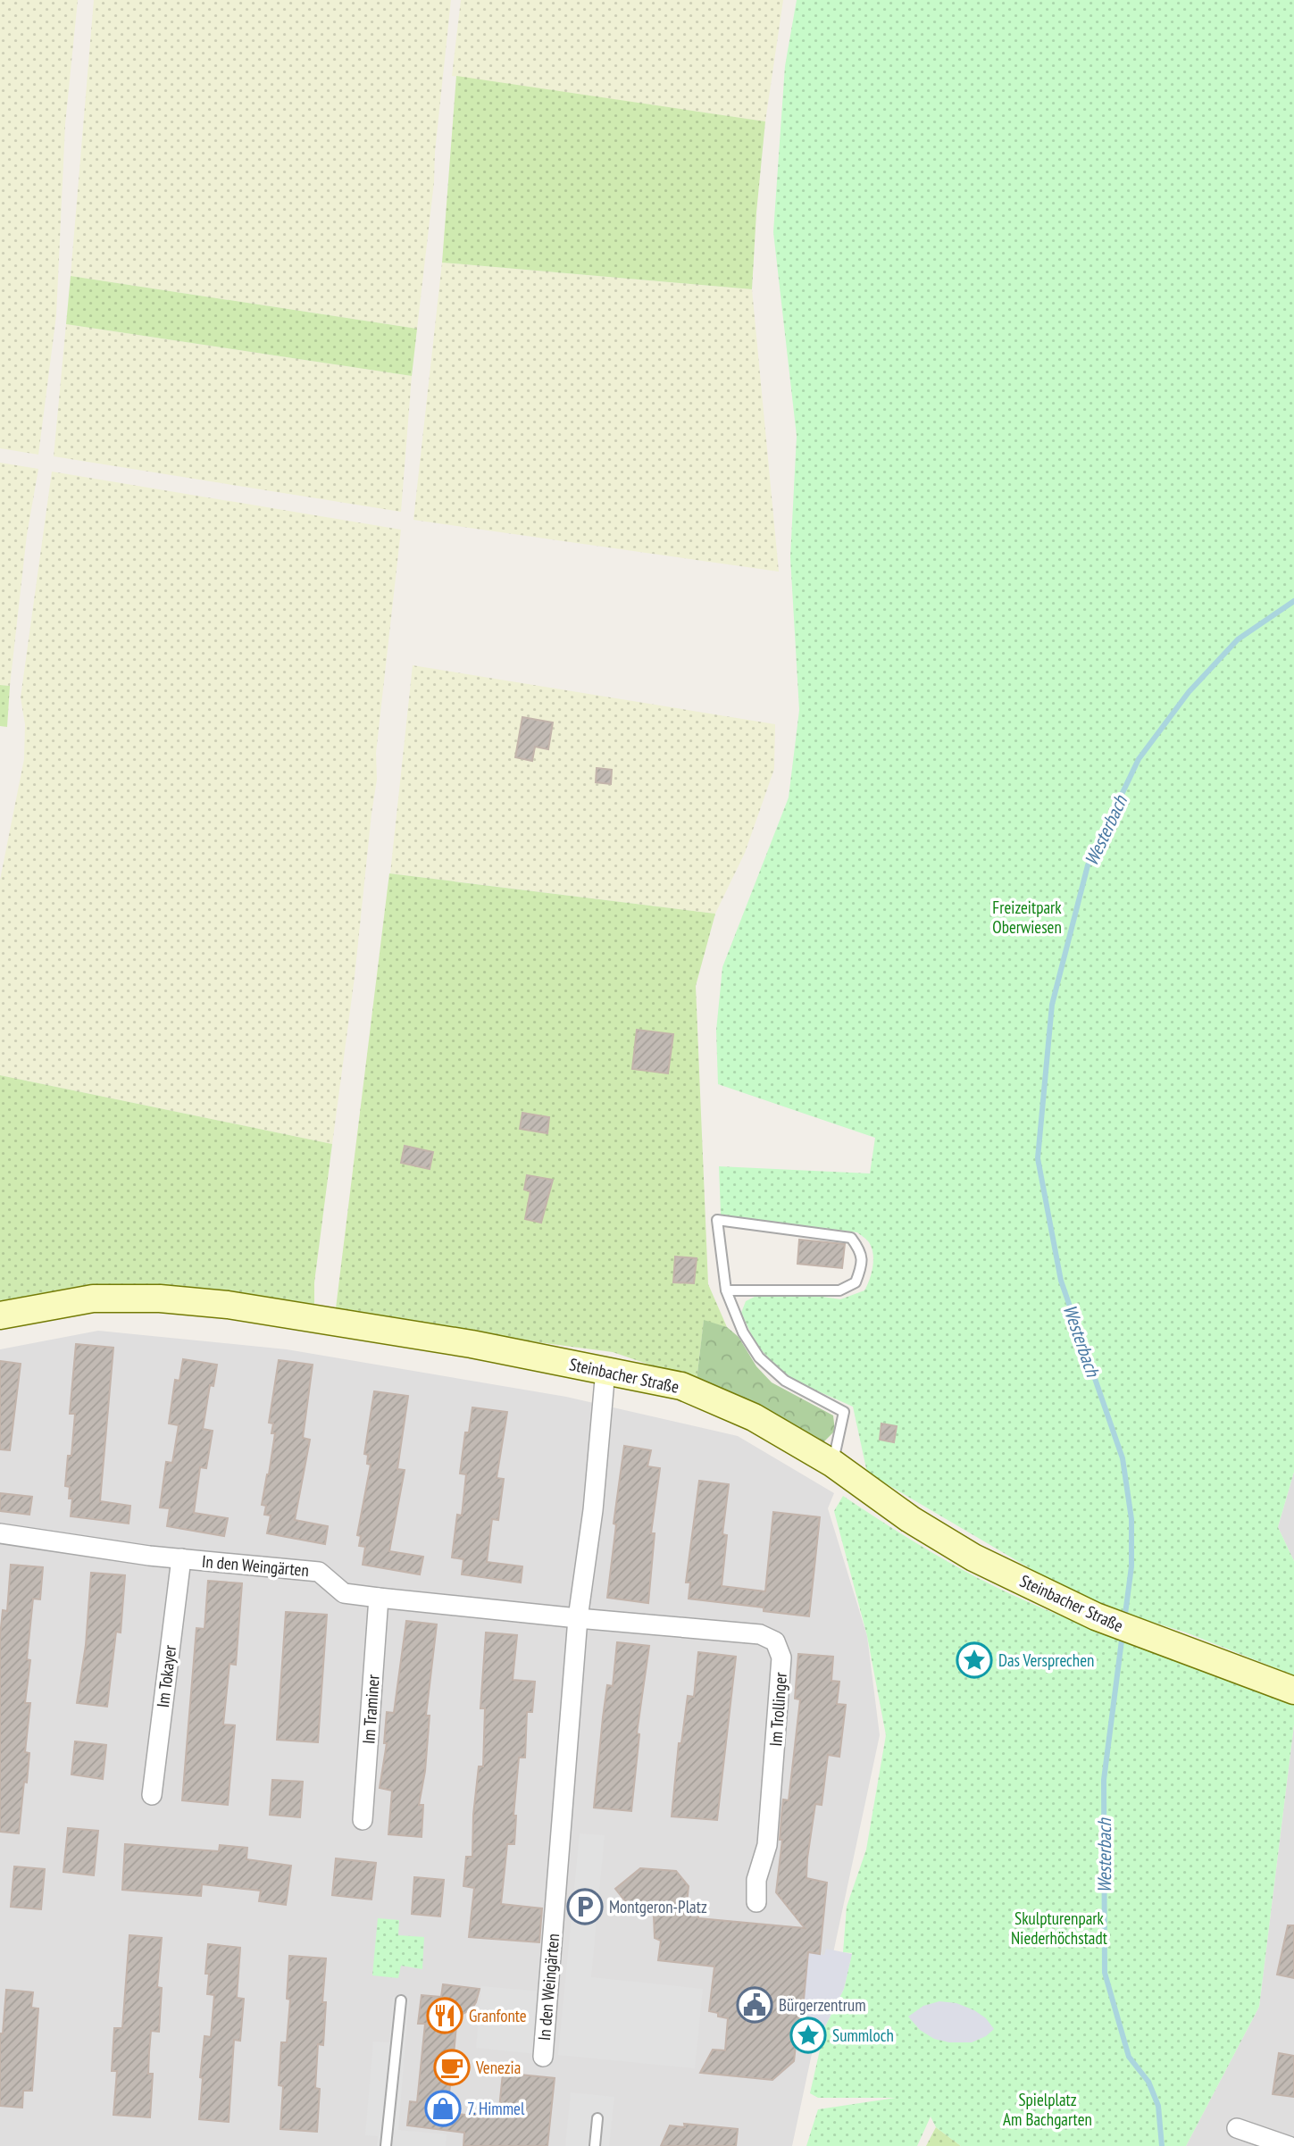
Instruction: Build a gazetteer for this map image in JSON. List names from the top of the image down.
{
  "streets": {
    "main road": ["Steinbacher Straße"],
    "street": [
      "In den Weingärten",
      "Im Tokayer",
      "Im Traminer",
      "Im Trollinger"
    ]
  },
  "crossings": [
    ["Steinbacher Straße", "In den Weingärten"],
    ["In den Weingärten", "Im Tokayer"],
    ["In den Weingärten", "Im Traminer"],
    ["In den Weingärten", "Im Trollinger"]
  ],
  "water": ["Westerbach"],
  "parks": ["Freizeitpark Oberwiesen", "Skulpturenpark Niederhöchstadt", "Spielplatz Am Bachgarten"],
  "places": {
    "place": ["Das Versprechen", "Summloch"],
    "parking": ["Montgeron-Platz"],
    "public building": ["Bürgerzentrum"],
    "restaurant": ["Granfonte"],
    "cafe": ["Venezia"],
    "shop": ["7. Himmel"]
  }
}
